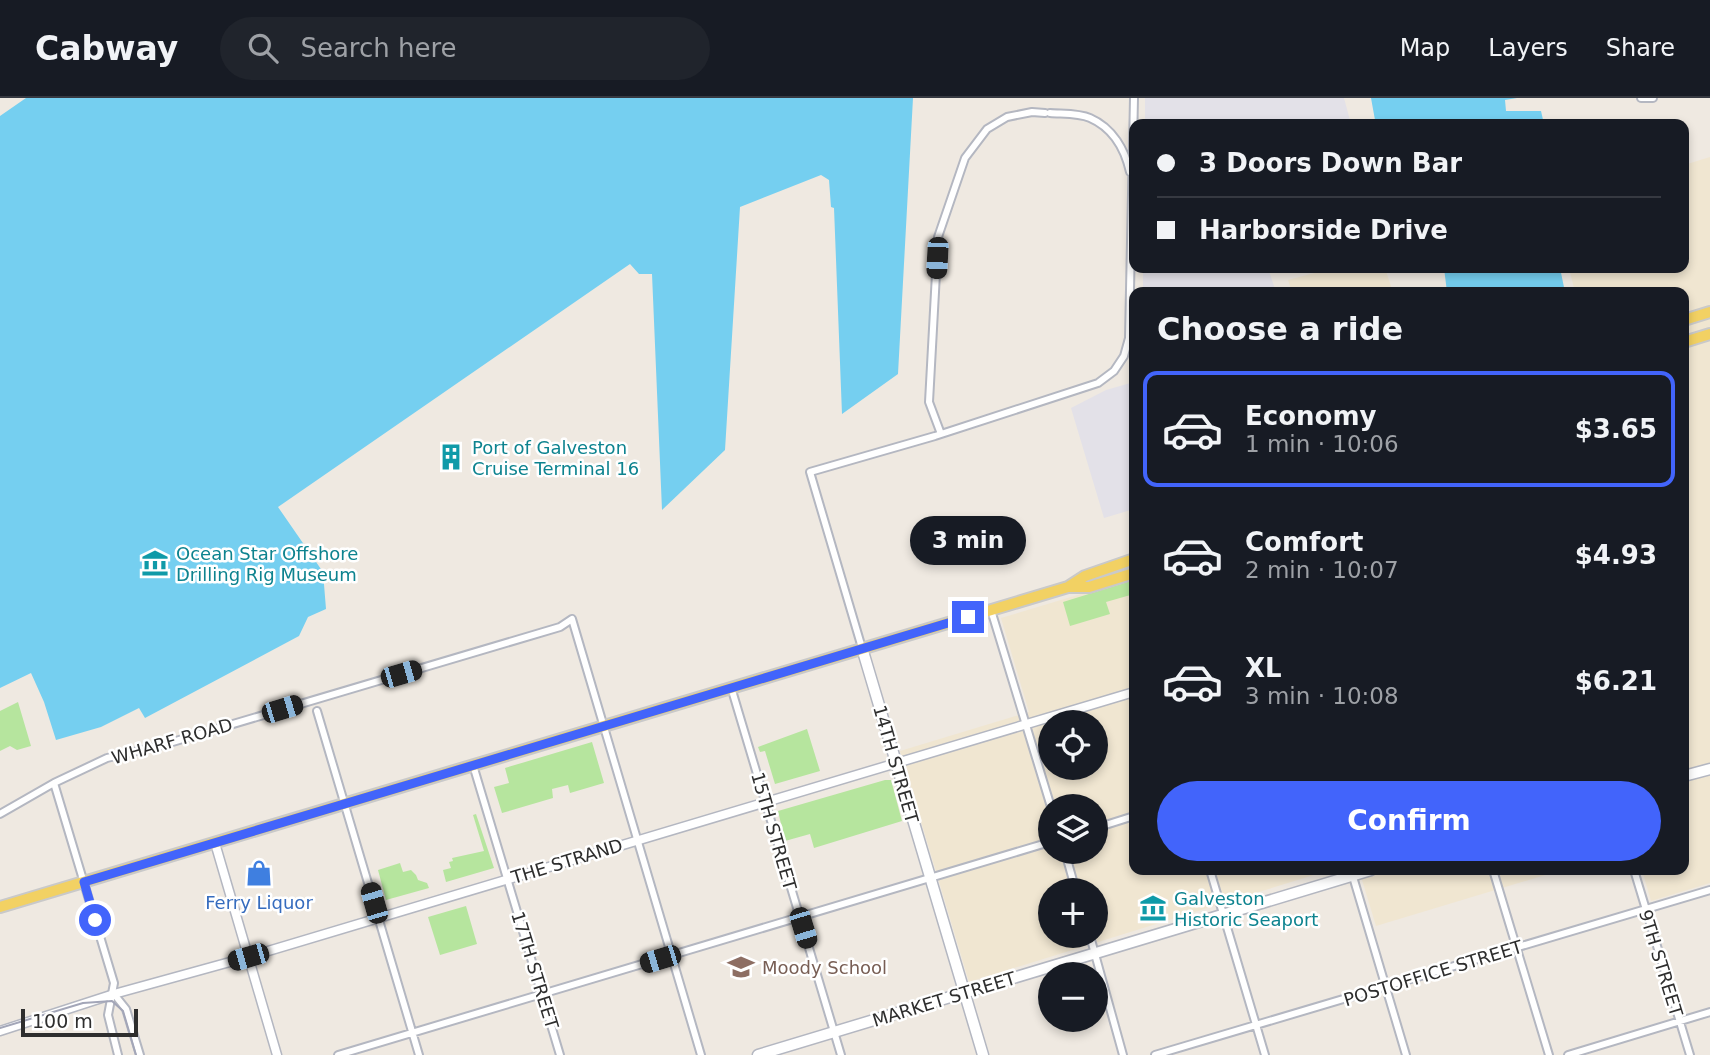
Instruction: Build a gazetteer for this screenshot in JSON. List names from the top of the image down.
{
  "streets": {
    "main road": ["14TH STREET", "MARKET STREET"],
    "street": [
      "WHARF ROAD",
      "15TH STREET",
      "THE STRAND",
      "9TH STREET",
      "17TH STREET",
      "POSTOFFICE STREET"
    ]
  },
  "crossings": [
    ["14TH STREET", "THE STRAND"],
    ["14TH STREET", "MARKET STREET"],
    ["15TH STREET", "THE STRAND"],
    ["15TH STREET", "MARKET STREET"],
    ["THE STRAND", "17TH STREET"],
    ["9TH STREET", "POSTOFFICE STREET"]
  ],
  "places": {
    "building": ["Port of Galveston Cruise Terminal 16"],
    "museum": ["Ocean Star Offshore Drilling Rig Museum", "Galveston Historic Seaport"],
    "shop": ["Ferry Liquor"],
    "school or university": ["Moody School"]
  },
  "scale_bar": "100 m",
  "page": {
    "header": "Cabway",
    "search": "Search here",
    "nav": ["Map", "Layers", "Share"],
    "banner": ["3 Doors Down Bar", "Harborside Drive"],
    "heading": "Choose a ride",
    "list": [
      {
        "name": "Economy",
        "note": "1 min · 10:06",
        "value": "$3.65"
      },
      {
        "name": "Comfort",
        "note": "2 min · 10:07",
        "value": "$4.93"
      },
      {
        "name": "XL",
        "note": "3 min · 10:08",
        "value": "$6.21"
      }
    ],
    "bubble": "3 min",
    "map_buttons": ["+", "−"],
    "buttons": "Confirm",
    "scale": "100 m"
  }
}
